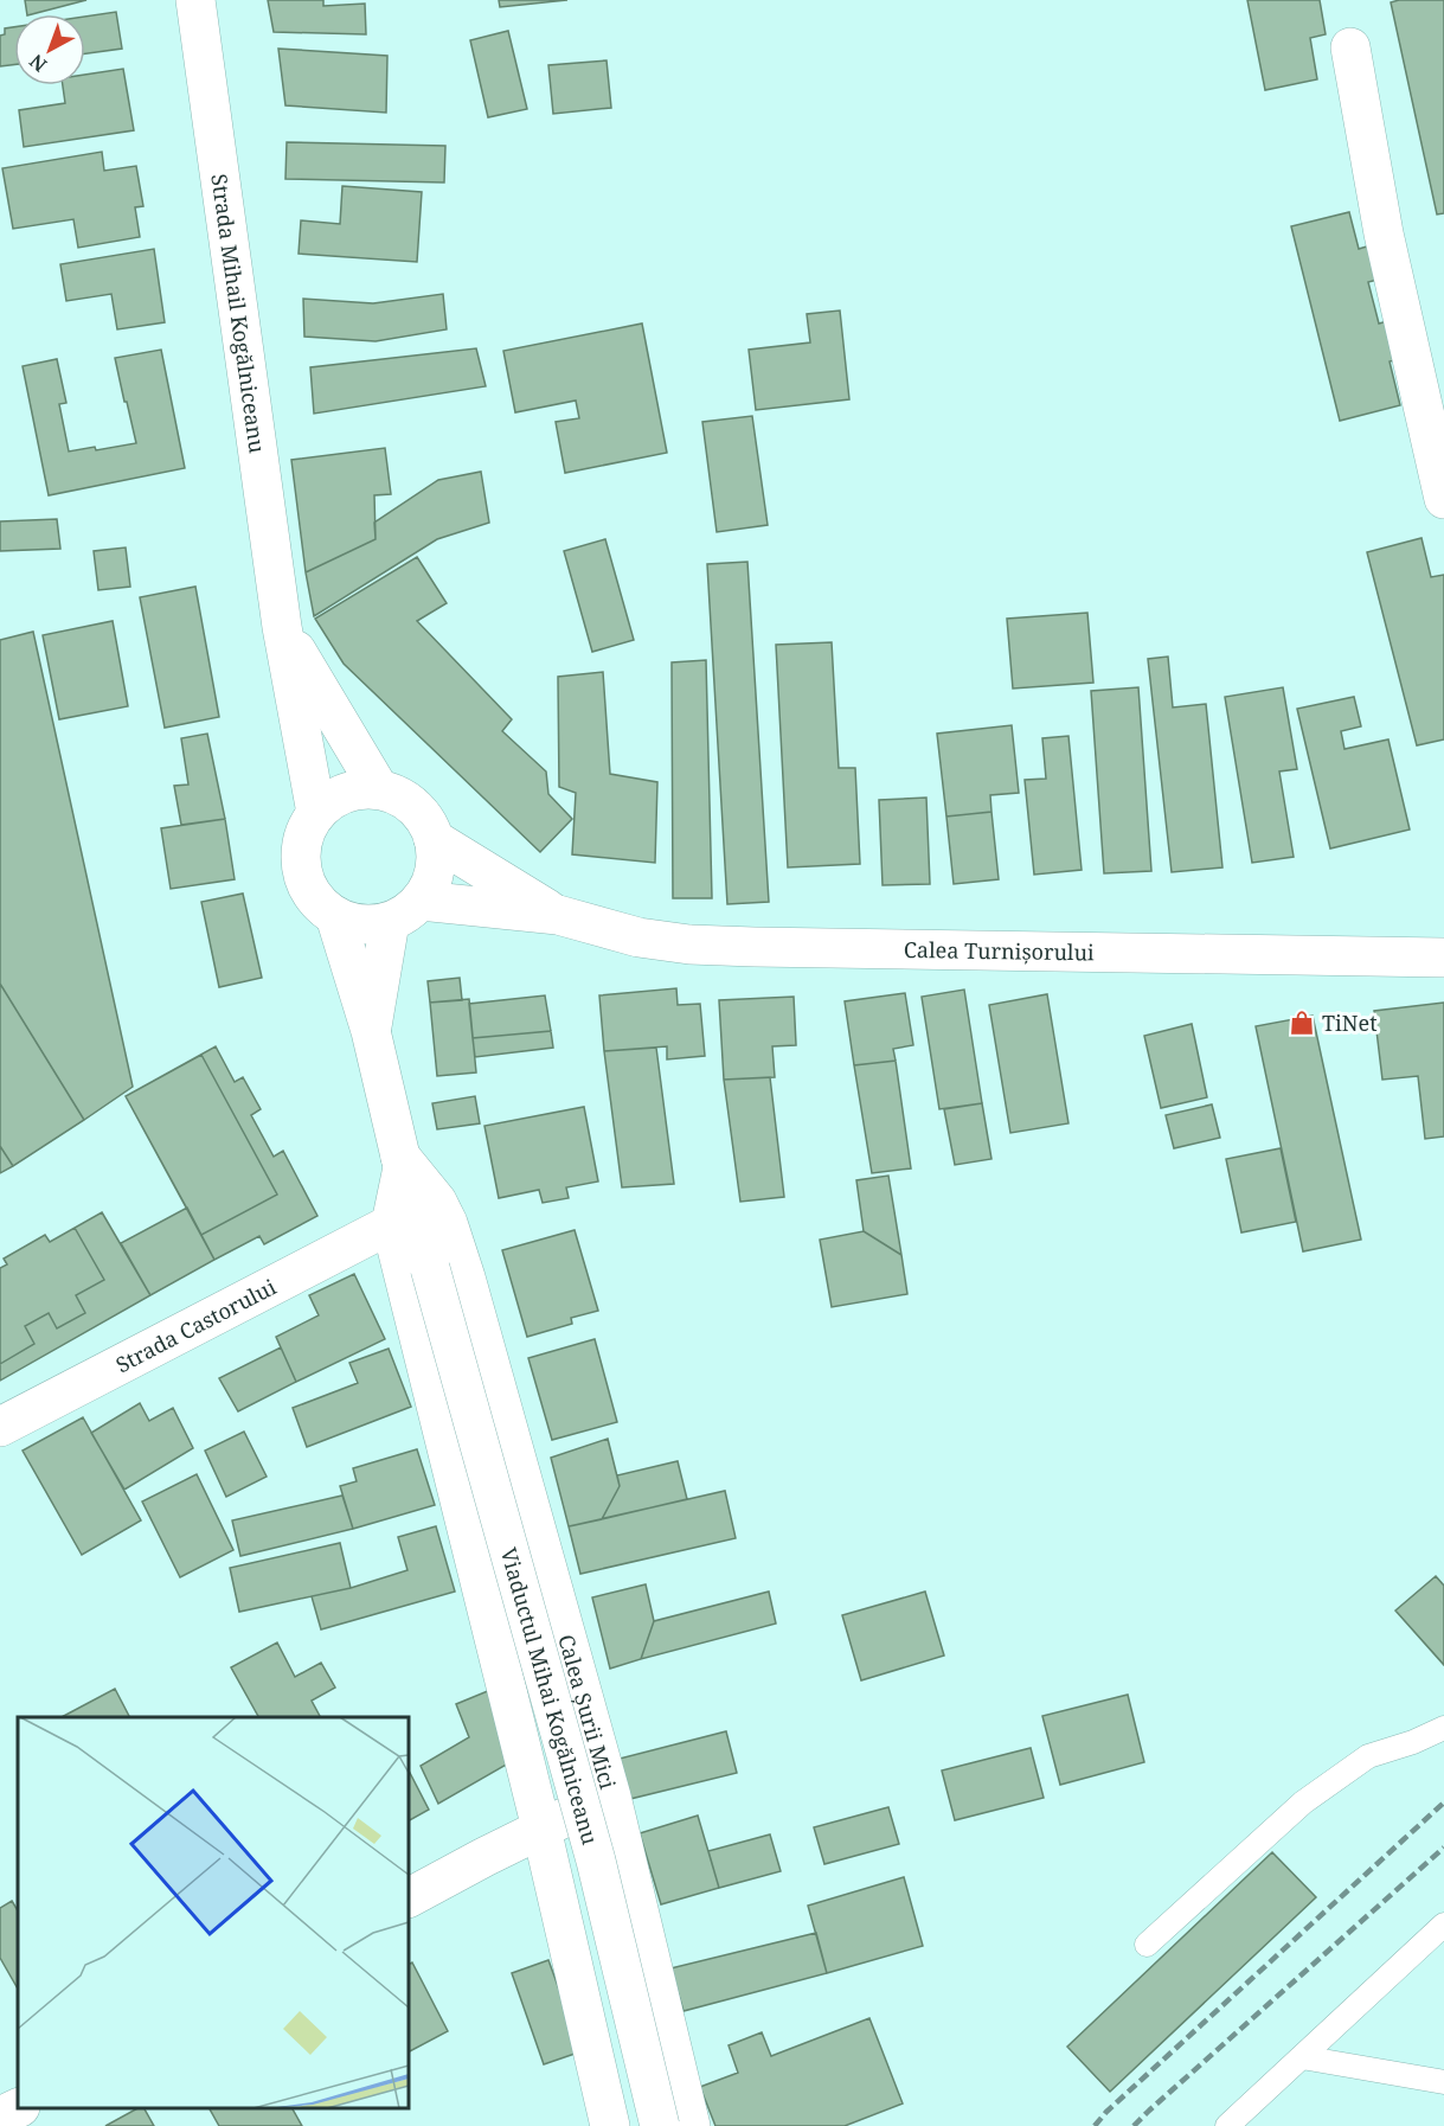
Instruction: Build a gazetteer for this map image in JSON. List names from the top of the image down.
{
  "streets": {
    "street": [
      "Strada Mihail Kogălniceanu",
      "Calea Turnișorului",
      "Strada Castorului",
      "Viaductul Mihai Kogălniceanu",
      "Calea Șurii Mici"
    ]
  },
  "crossings": [
    ["Strada Mihail Kogălniceanu", "Calea Turnișorului"],
    ["Strada Mihail Kogălniceanu", "Calea Șurii Mici"],
    ["Calea Turnișorului", "Calea Șurii Mici"],
    ["Strada Castorului", "Calea Șurii Mici"],
    ["Viaductul Mihai Kogălniceanu", "Calea Șurii Mici"]
  ],
  "places": {
    "shop": ["TiNet"]
  },
  "north": "bottom left"
}
